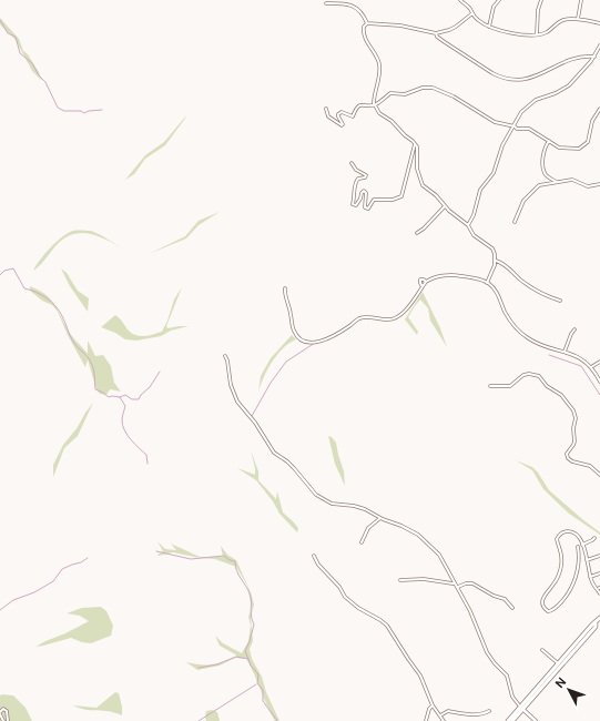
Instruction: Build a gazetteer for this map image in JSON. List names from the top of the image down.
{
  "north": "top left"
}
